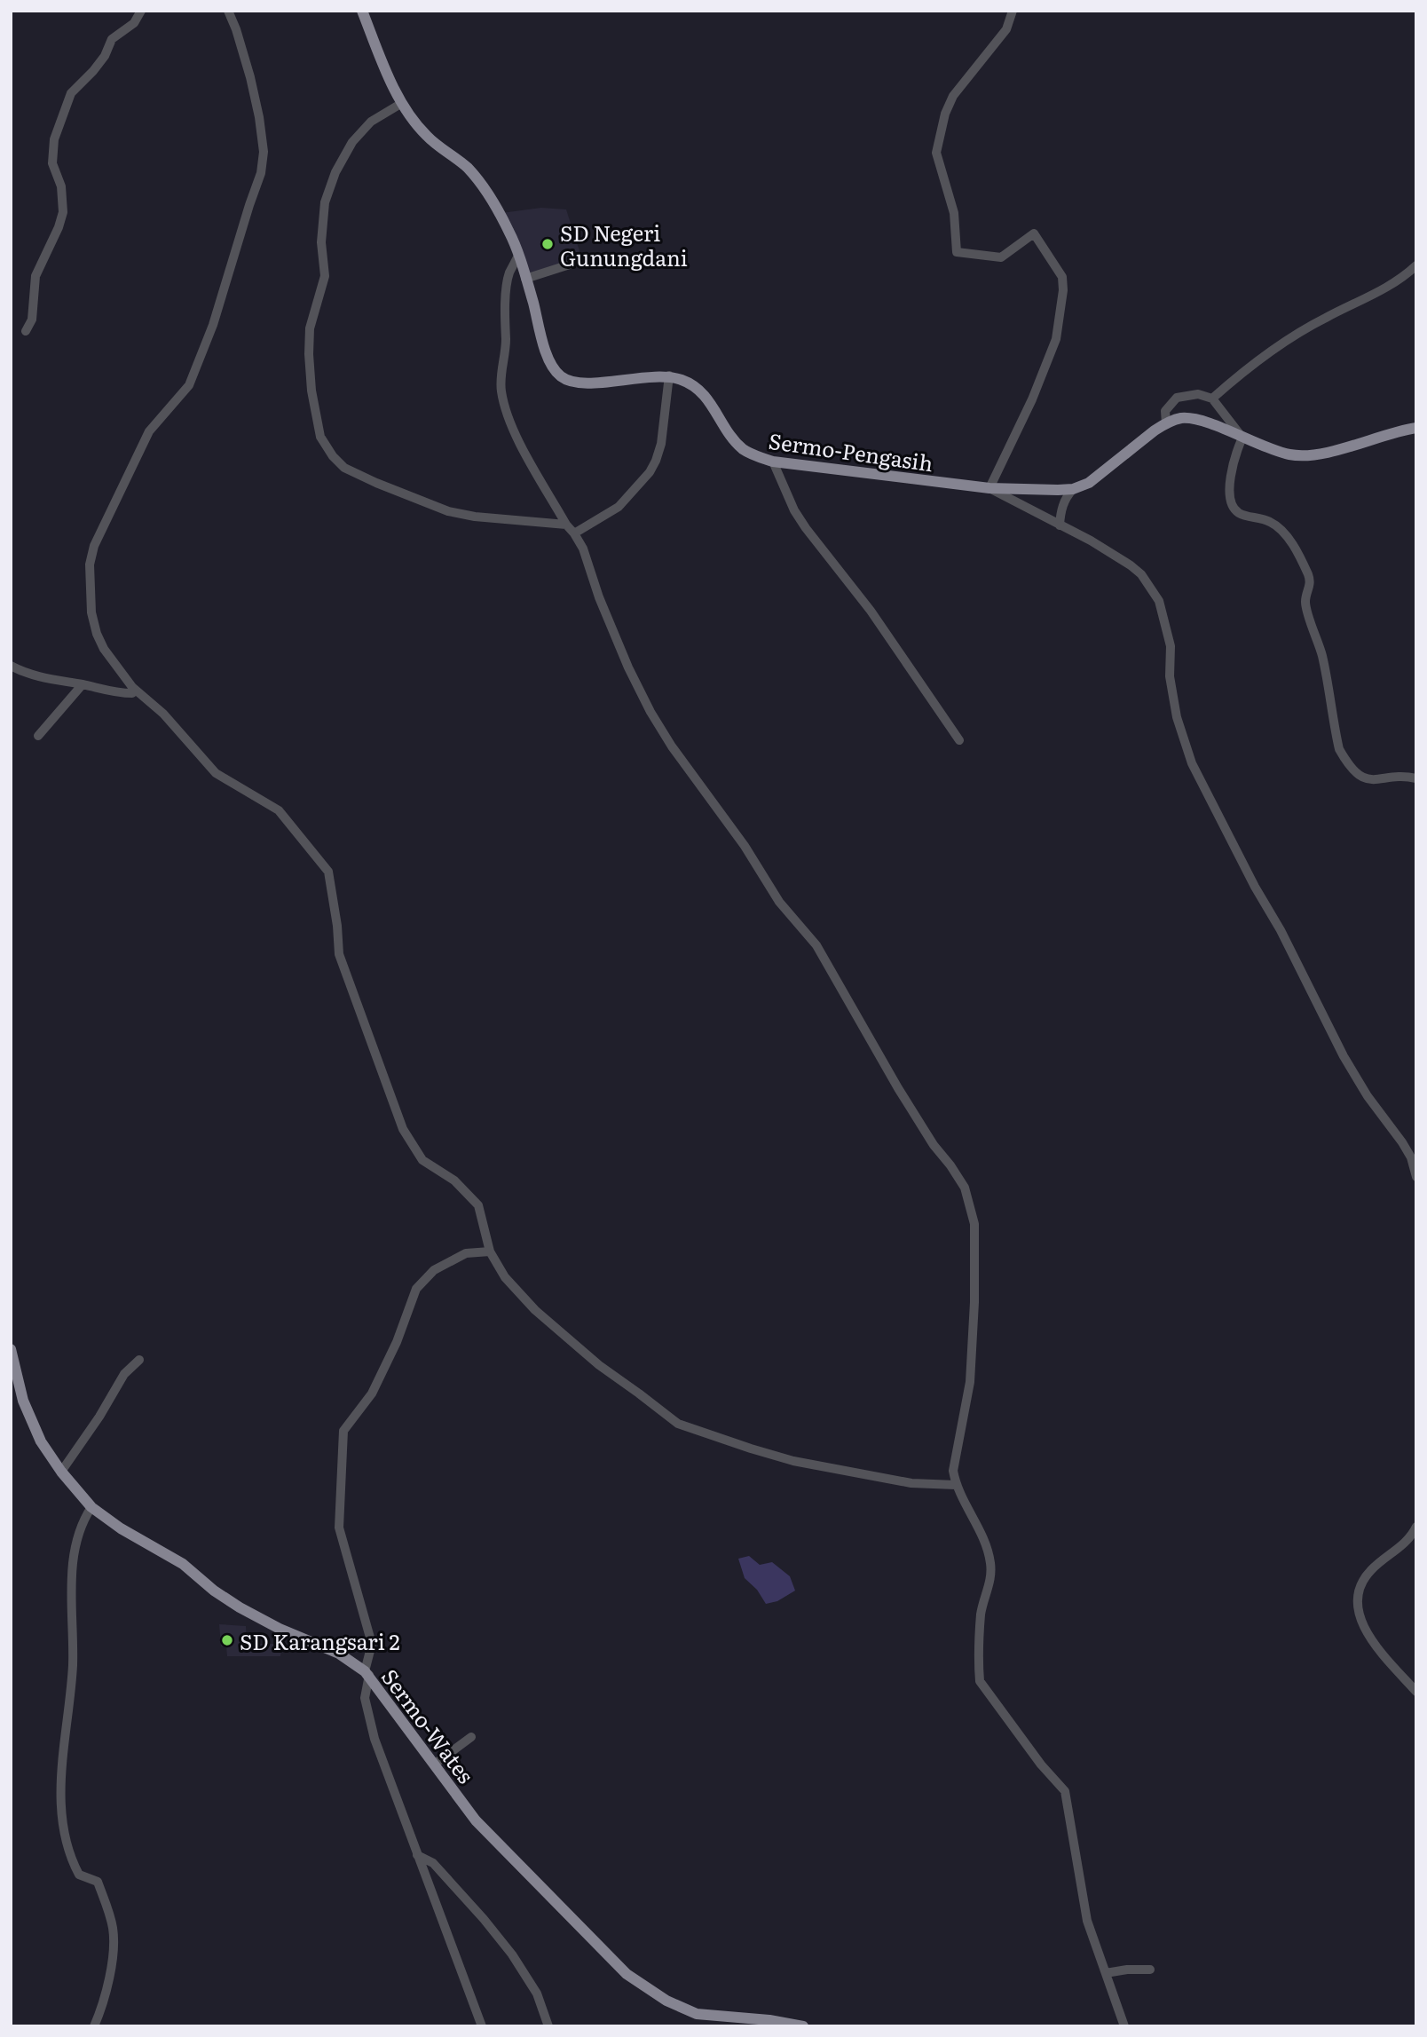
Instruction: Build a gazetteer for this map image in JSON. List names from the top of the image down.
{
  "streets": {
    "main road": ["Sermo-Pengasih", "Sermo-Wates"]
  },
  "places": ["SD Negeri Gunungdani", "SD Karangsari 2"]
}
